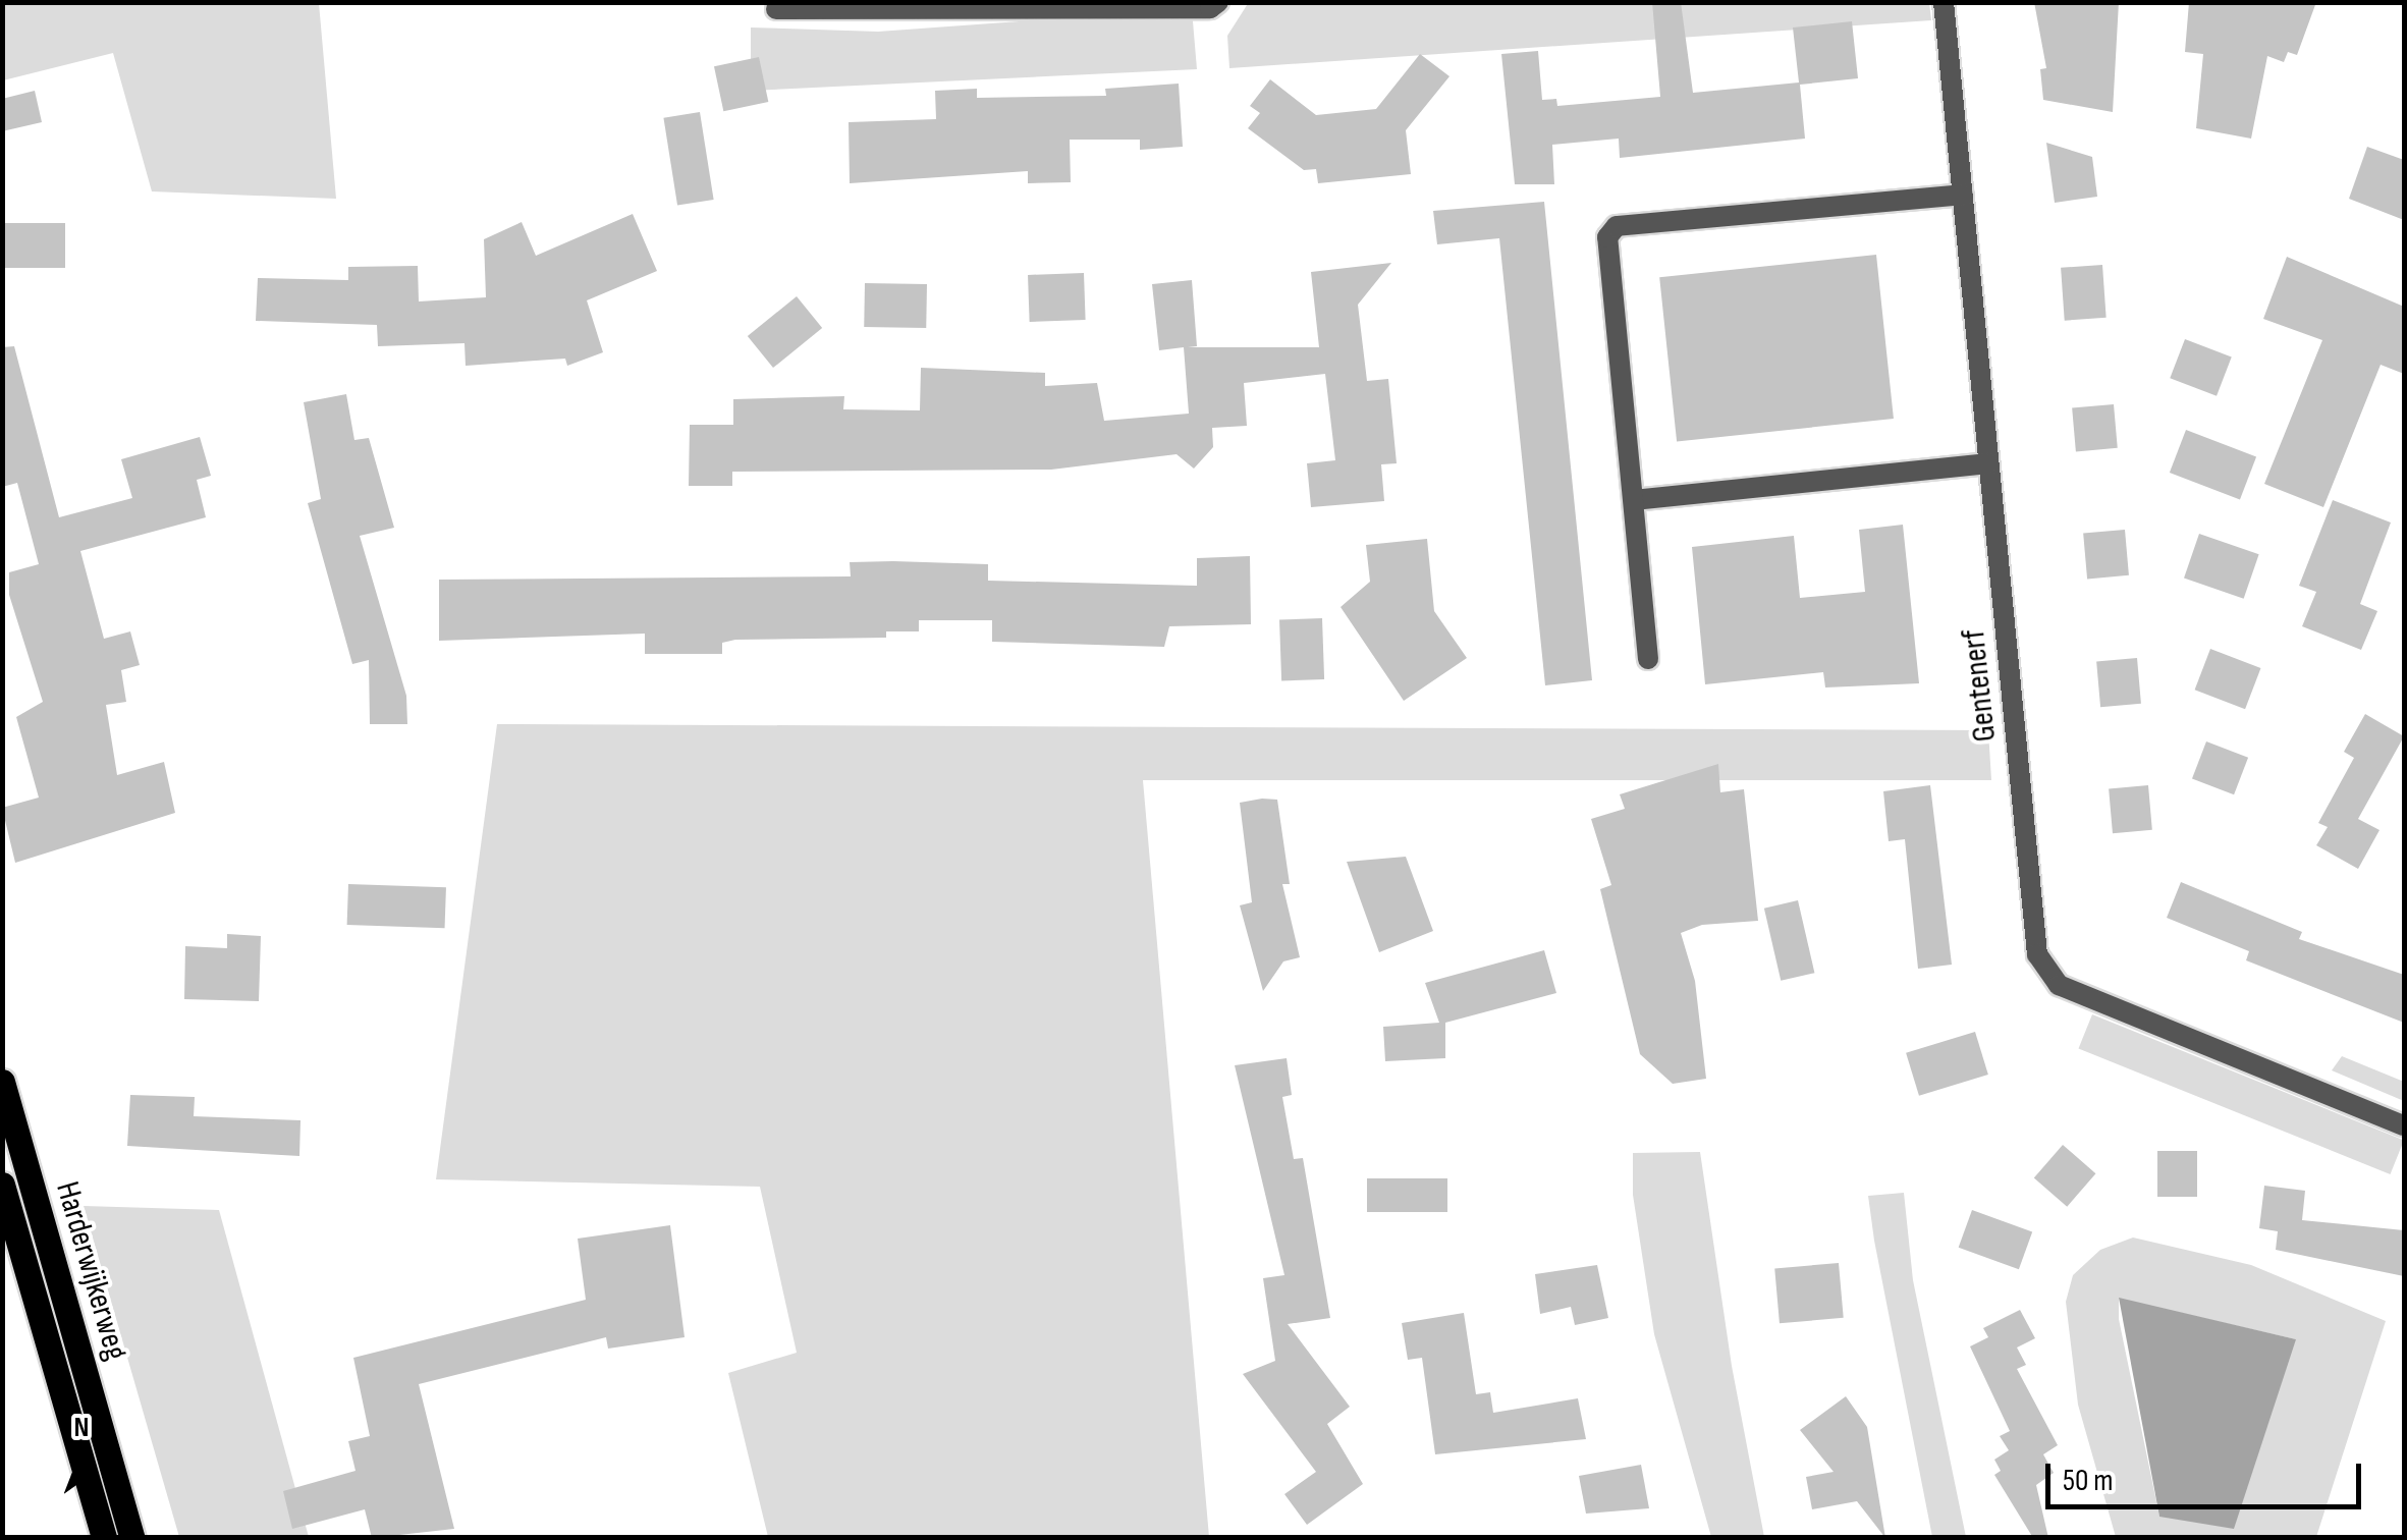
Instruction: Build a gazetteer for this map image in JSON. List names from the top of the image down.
{
  "streets": {
    "main road": ["Harderwijkerweg"],
    "street": ["Gentenerf"]
  },
  "scale_bar": "50 m",
  "north": "top"
}
